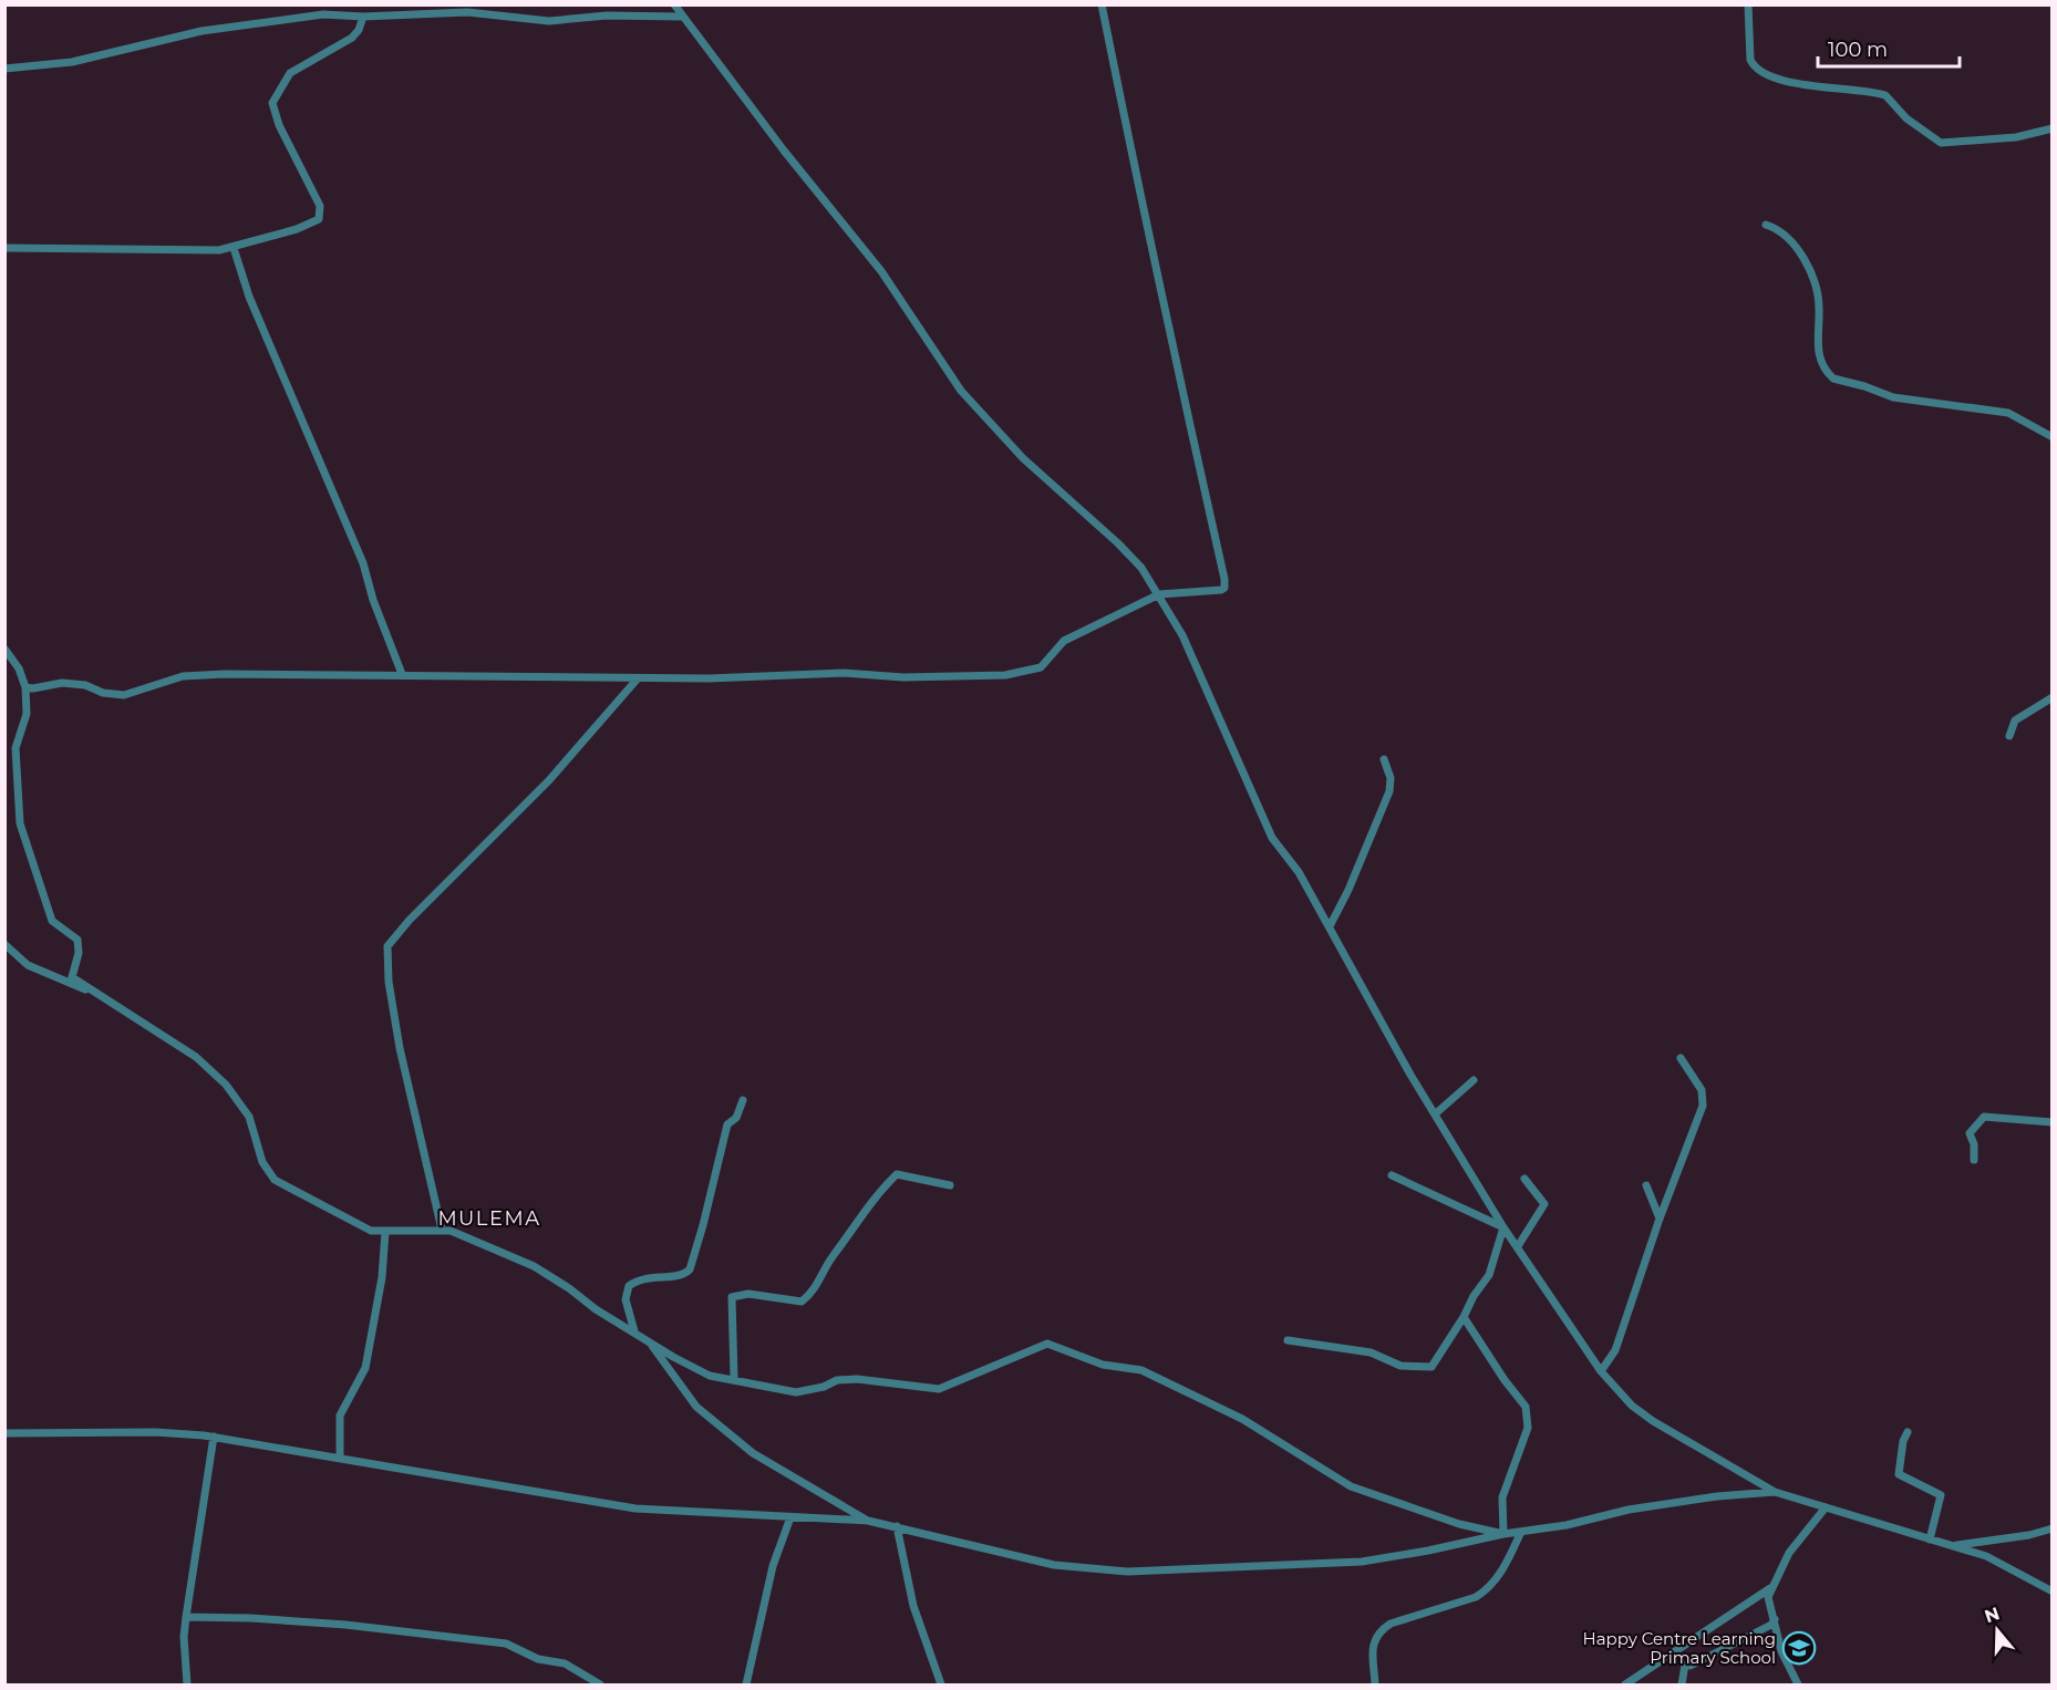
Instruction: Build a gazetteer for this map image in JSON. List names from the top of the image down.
{
  "districts": ["MULEMA"],
  "places": {
    "school or university": ["Happy Centre Learning Primary School"]
  },
  "scale_bar": "100 m",
  "north": "top"
}
